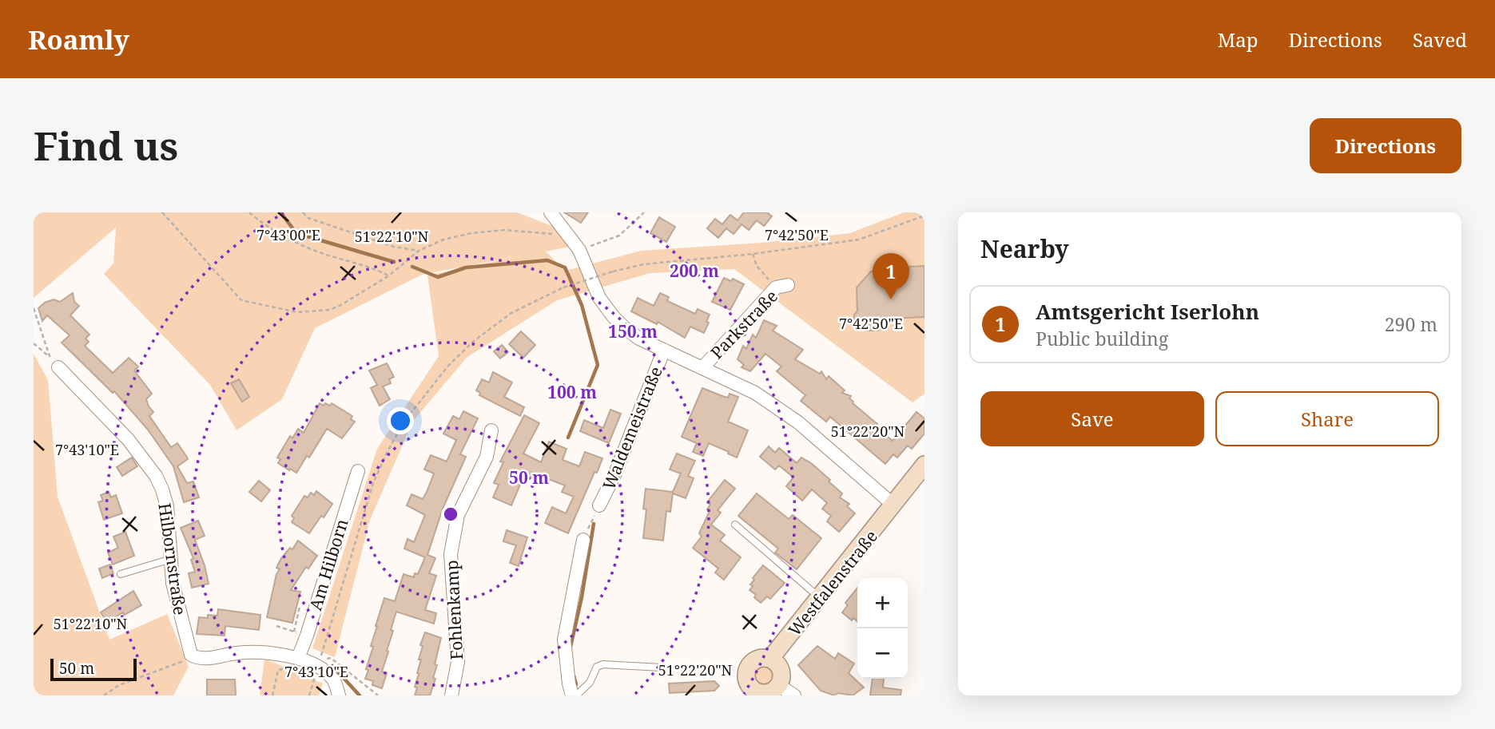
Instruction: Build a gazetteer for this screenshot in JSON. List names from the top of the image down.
{
  "streets": {
    "main road": ["Westfalenstraße"],
    "street": [
      "Parkstraße",
      "Waldemeistraße",
      "Hilbornstraße",
      "Am Hilborn",
      "Fohlenkamp"
    ]
  },
  "crossings": [
    ["Parkstraße", "Waldemeistraße"],
    ["Parkstraße", "Westfalenstraße"]
  ],
  "scale_bar": "50 m",
  "page": {
    "header": "Roamly",
    "nav": ["Map", "Directions", "Saved"],
    "buttons": [
      "Directions",
      ["Save", "Share"]
    ],
    "title": "Find us",
    "heading": "Nearby",
    "pins": "1",
    "list": [
      {
        "mark": "1",
        "name": "Amtsgericht Iserlohn",
        "note": "Public building",
        "value": "290 m"
      }
    ],
    "map_buttons": ["+", "−"],
    "scale": "50 m"
  },
  "coordinates": [
    "7°43'00\"E",
    "7°42'50\"E",
    "51°22'10\"N",
    "51°22'20\"N",
    "7°43'10\"E"
  ],
  "rings": [
    "200 m",
    "150 m",
    "100 m",
    "50 m"
  ]
}
